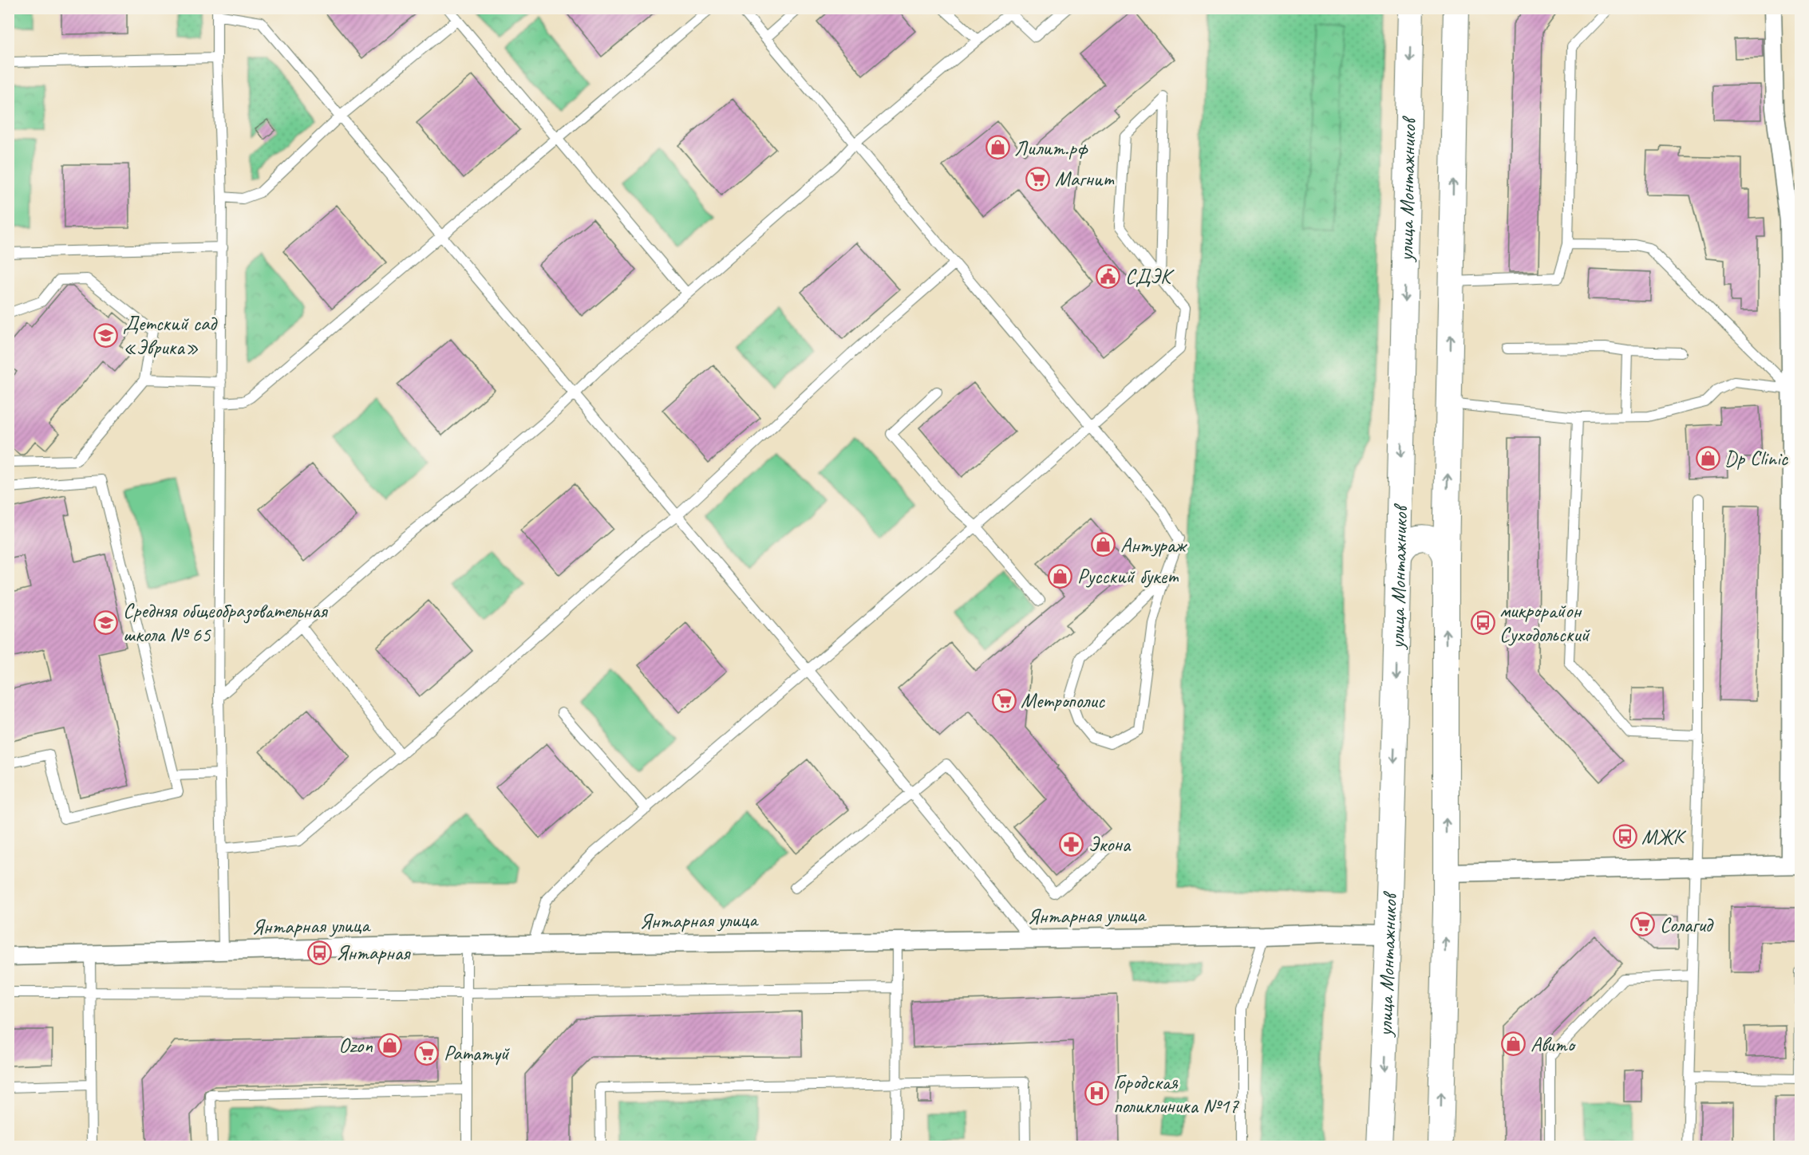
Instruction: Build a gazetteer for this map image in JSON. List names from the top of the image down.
{
  "streets": {
    "main road": ["улица Монтажников"],
    "street": ["Янтарная улица"]
  },
  "crossings": [
    ["улица Монтажников", "Янтарная улица"]
  ],
  "places": {
    "shop": [
      "Лилит.рф",
      "Dp Clinic",
      "Антураж",
      "Русский букет",
      "Авито",
      "Ozon"
    ],
    "supermarket": [
      "Магнит",
      "Метрополис",
      "Солагид",
      "Рататуй"
    ],
    "public building": ["СДЭК"],
    "school or university": ["Детский сад «Эврика»", "Средняя общеобразовательная школа № 65"],
    "bus stop": ["микрорайон Суходольский", "МЖК", "Янтарная"],
    "pharmacy": ["Экона"],
    "hospital": ["Городская поликлиника №17"]
  }
}
